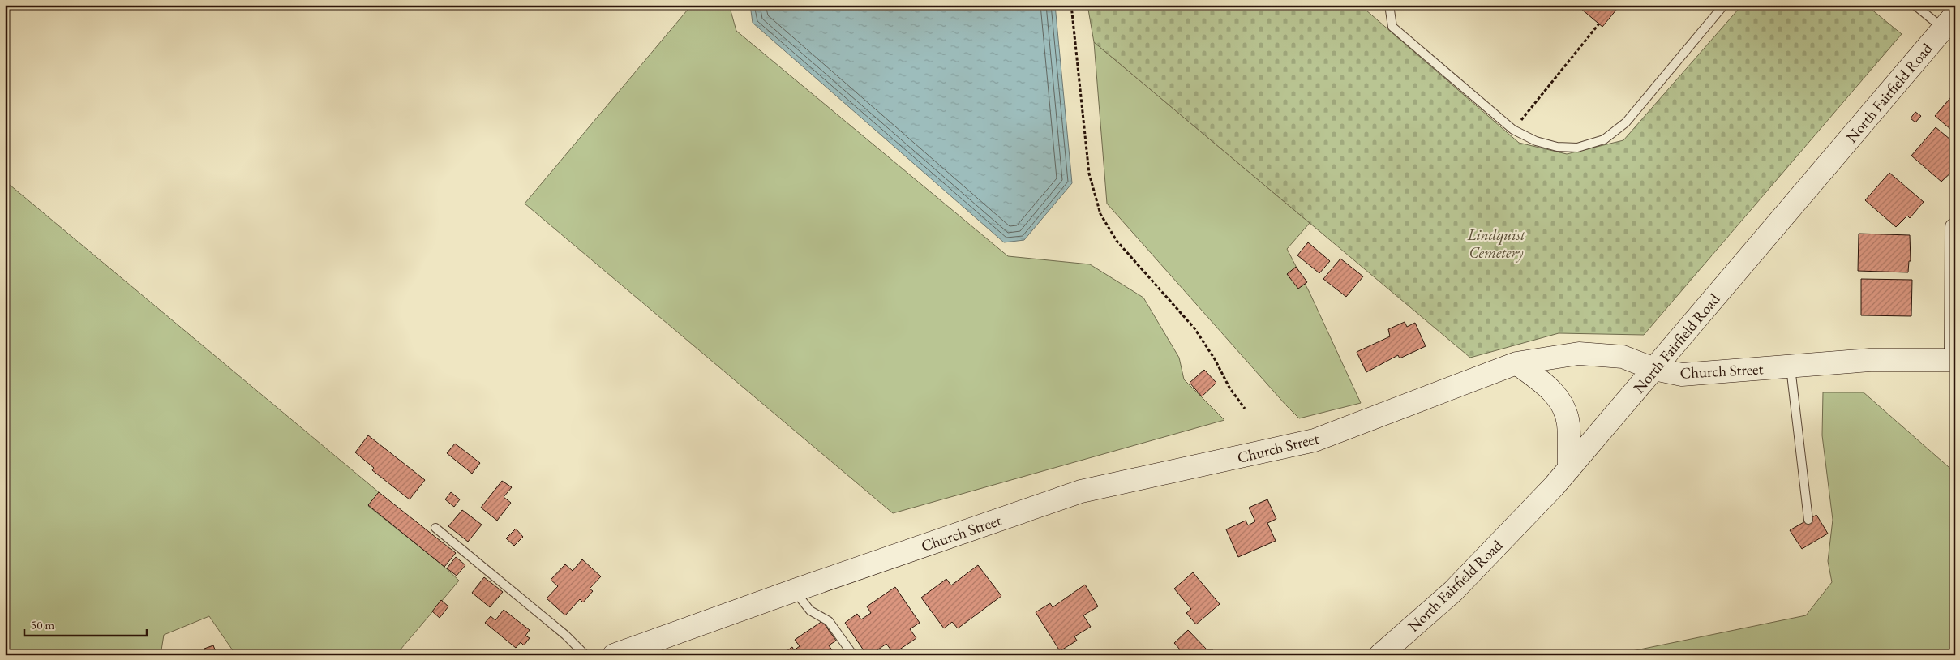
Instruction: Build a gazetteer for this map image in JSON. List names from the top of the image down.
{
  "streets": {
    "street": ["North Fairfield Road", "Church Street"]
  },
  "crossings": [
    ["North Fairfield Road", "Church Street"]
  ],
  "parks": ["Lindquist Cemetery"],
  "scale_bar": "50 m"
}
